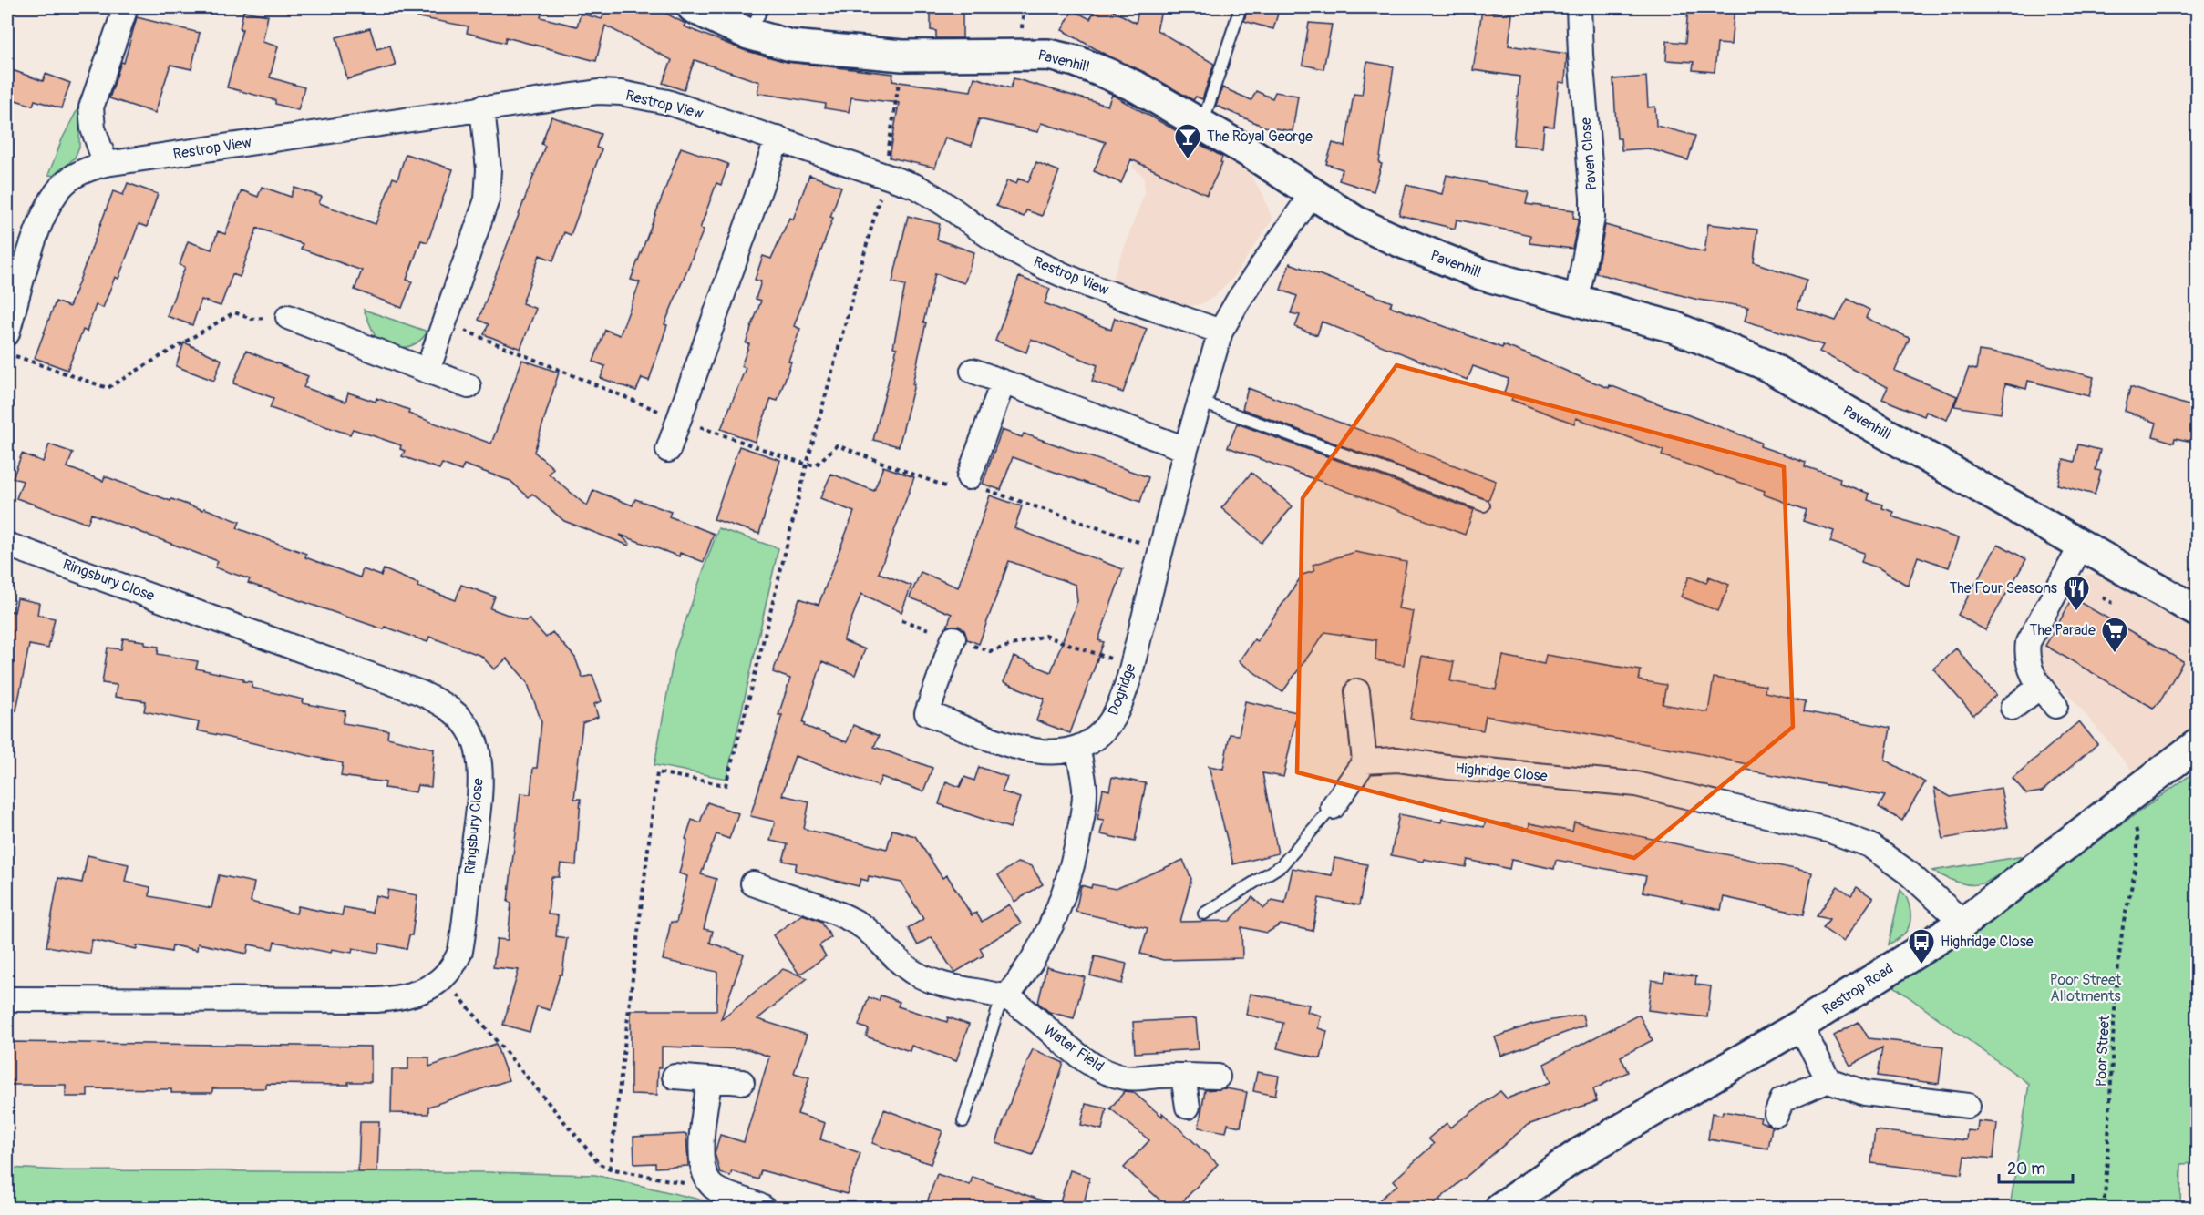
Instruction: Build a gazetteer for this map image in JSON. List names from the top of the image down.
{
  "streets": {
    "street": [
      "Pavenhill",
      "Restrop View",
      "Paven Close",
      "Ringsbury Close",
      "Dogridge",
      "Highridge Close",
      "Restrop Road",
      "Water Field"
    ],
    "path": ["Poor Street"]
  },
  "crossings": [
    ["Pavenhill", "Paven Close"],
    ["Restrop View", "Dogridge"],
    ["Highridge Close", "Restrop Road"],
    ["Restrop Road", "Poor Street"]
  ],
  "parks": ["Poor Street Allotments"],
  "places": {
    "bar": ["The Royal George"],
    "restaurant": ["The Four Seasons"],
    "supermarket": ["The Parade"],
    "bus stop": ["Highridge Close"]
  },
  "scale_bar": "20 m"
}
